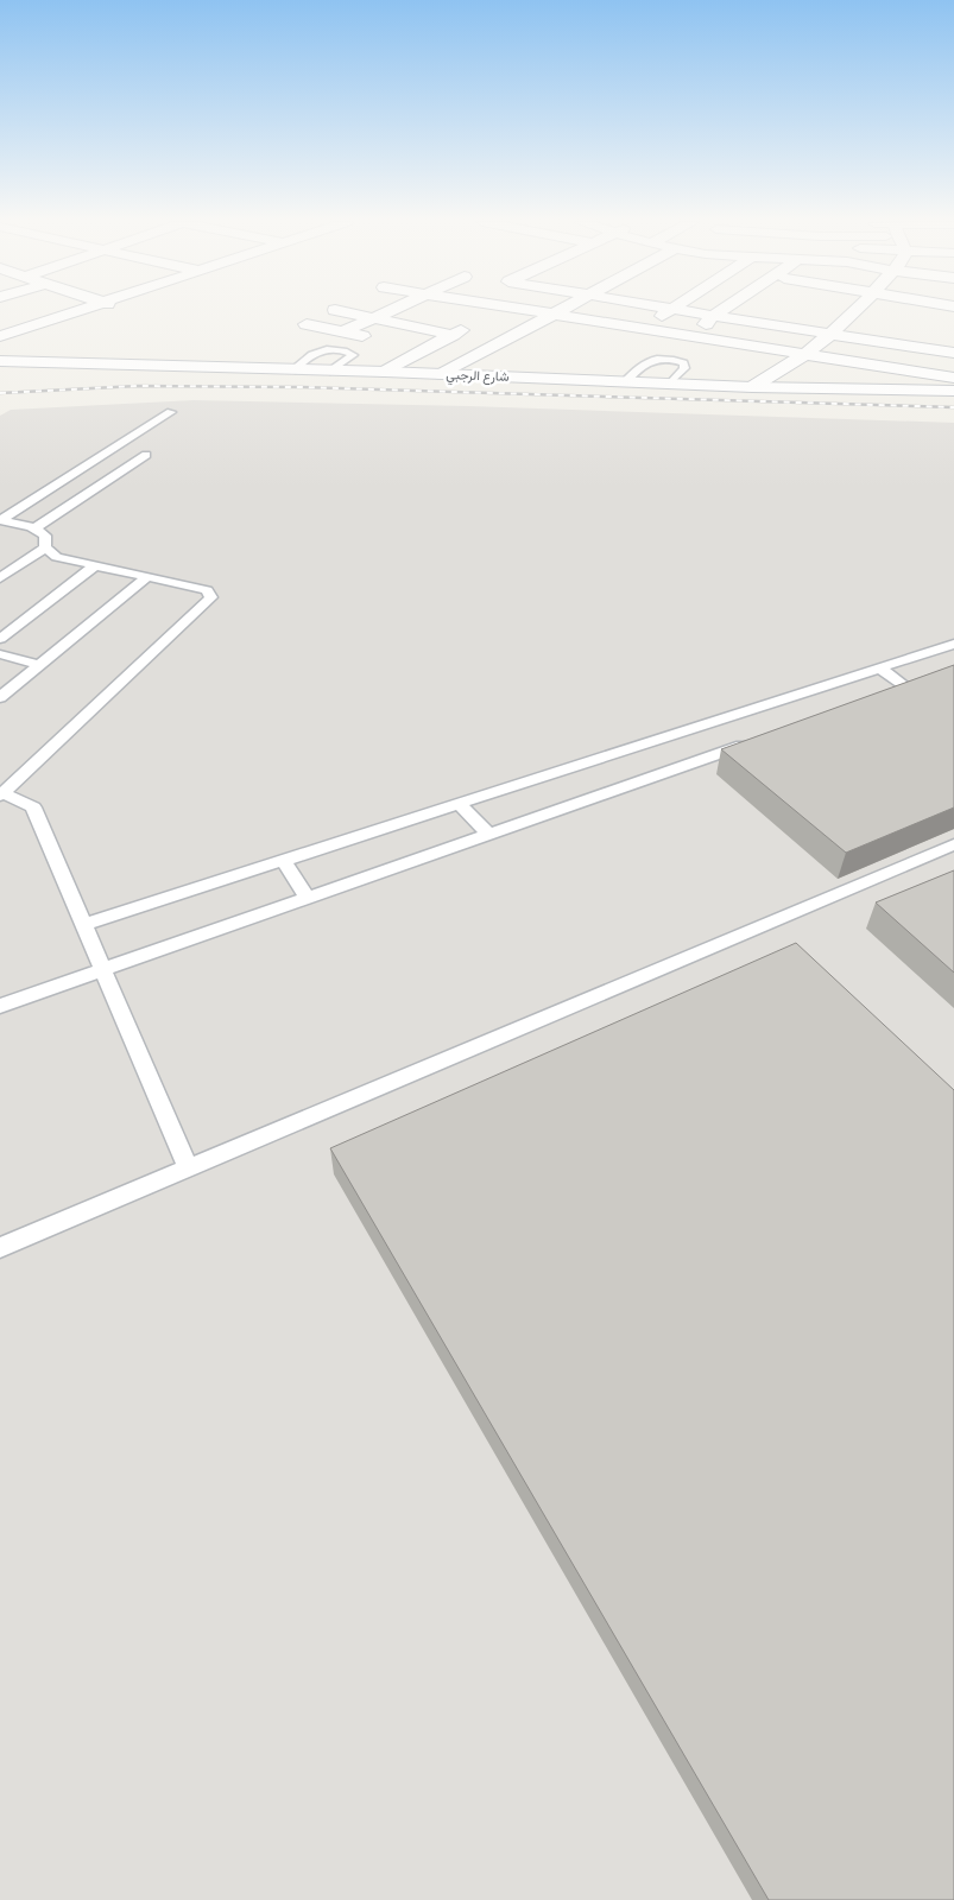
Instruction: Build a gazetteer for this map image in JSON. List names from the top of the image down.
{
  "streets": {
    "street": ["شارع الرجبي"]
  }
}
